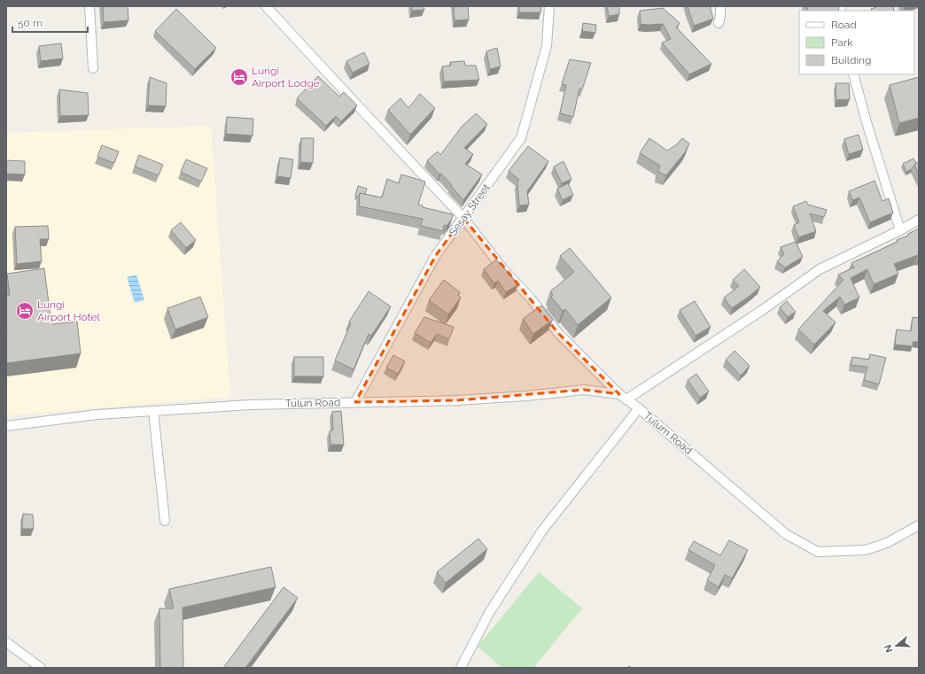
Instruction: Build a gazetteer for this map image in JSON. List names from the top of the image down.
{
  "streets": {
    "street": ["Sesay Street", "Tulun Road", "Tulum Road"]
  },
  "crossings": [
    ["Sesay Street", "Tulun Road"],
    ["Sesay Street", "Tulum Road"],
    ["Tulun Road", "Tulum Road"]
  ],
  "places": {
    "hotel": ["Lungi Airport Lodge", "Lungi Airport Hotel"]
  },
  "legend": ["Road", "Park", "Building"],
  "scale_bar": "50 m",
  "north": "left"
}
